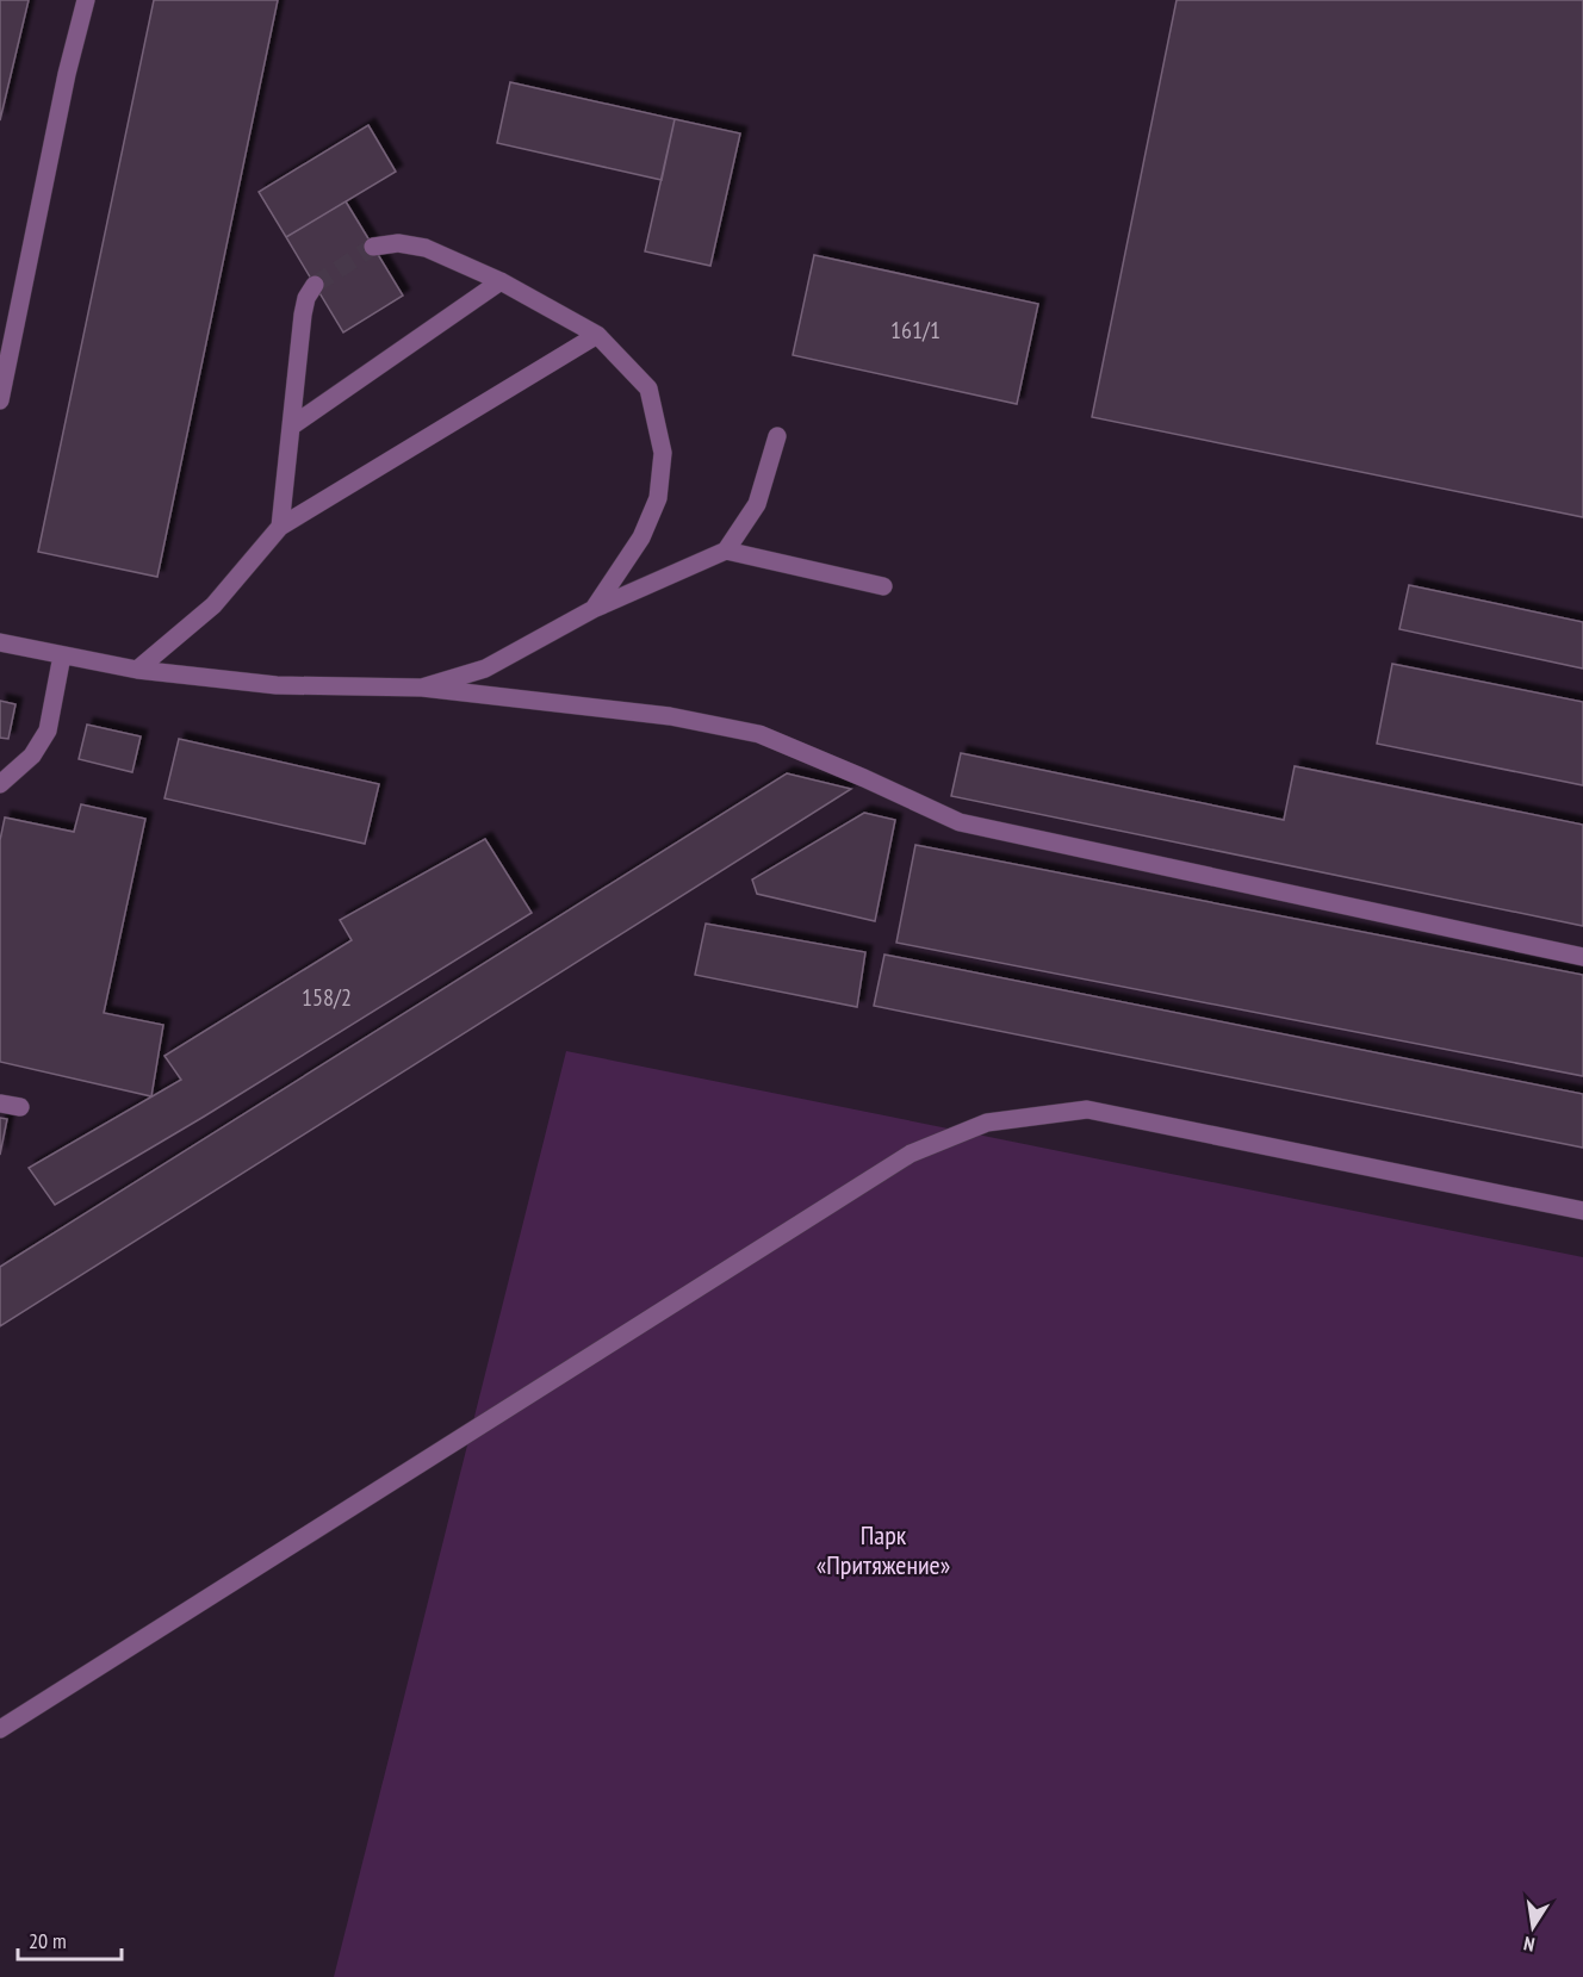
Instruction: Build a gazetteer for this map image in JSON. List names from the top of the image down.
{
  "parks": ["Парк «Притяжение»"],
  "house_numbers": ["161/1", "158/2"],
  "scale_bar": "20 m",
  "north": "bottom"
}
